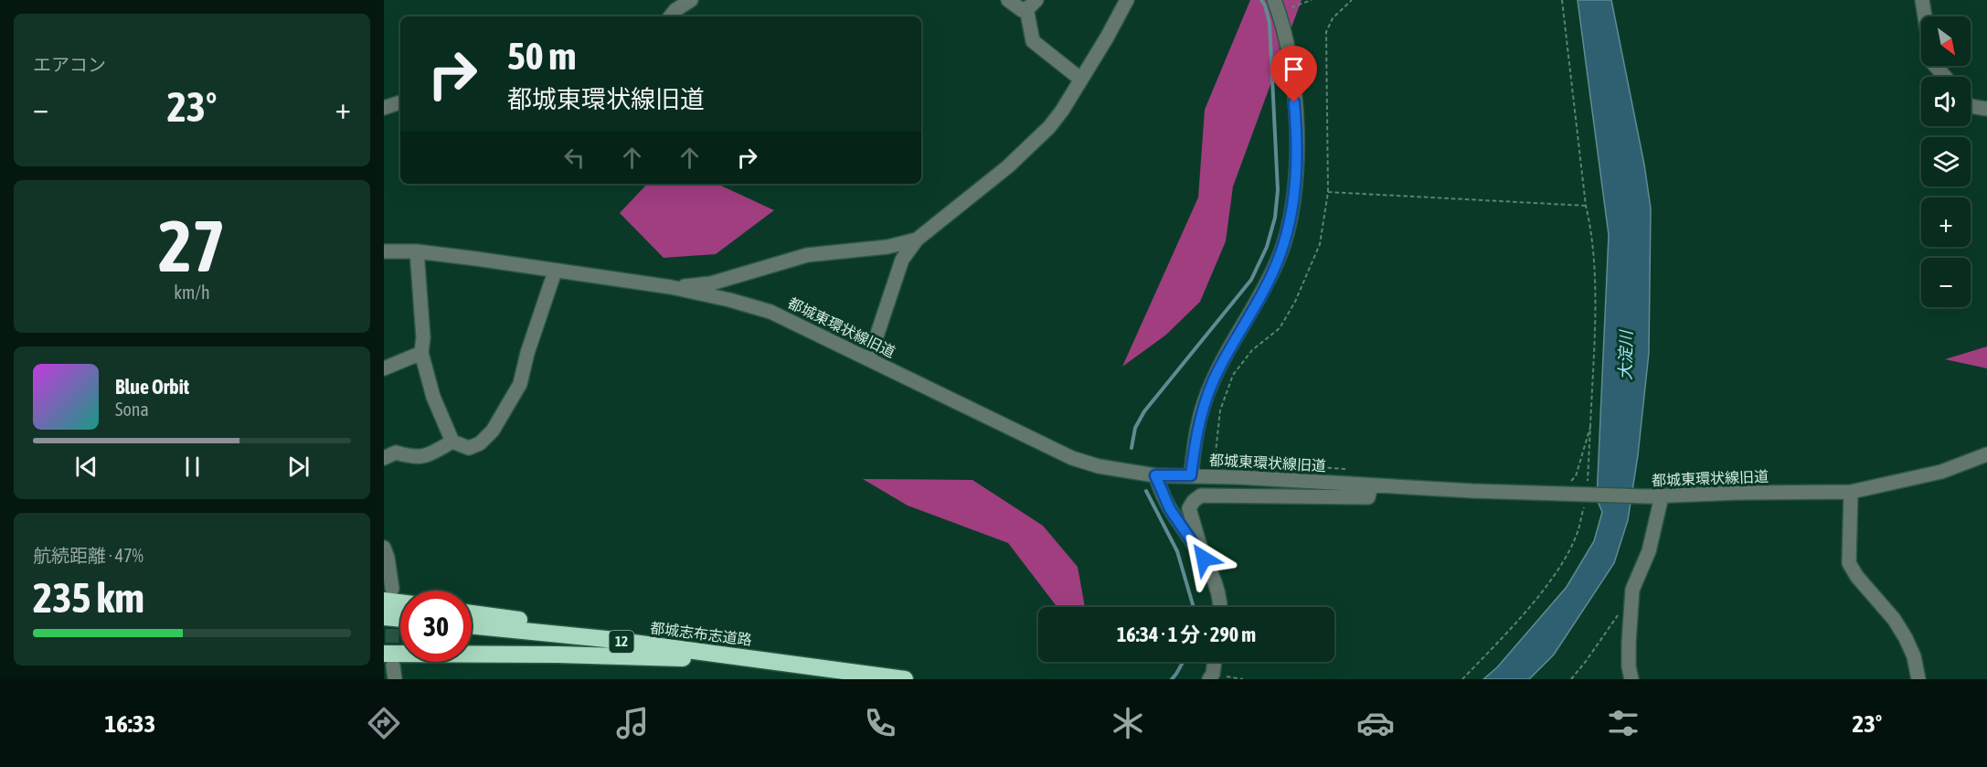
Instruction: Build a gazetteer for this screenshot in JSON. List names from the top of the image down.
{
  "streets": {
    "highway": ["都城志布志道路", "12"],
    "street": ["都城東環状線旧道"]
  },
  "water": ["大淀川"],
  "north": "bottom right",
  "page": {
    "tile": [
      "エアコン",
      ["27", "km/h"],
      ["航続距離 · 47%", "235 km"]
    ],
    "map_buttons": ["+", "−"],
    "turn": ["50 m", "都城東環状線旧道"],
    "heat": ["−", "23°", "+"],
    "song": ["Blue Orbit", "Sona"],
    "limit": "30",
    "trip": "16:34 · 1 分 · 290 m",
    "tabs": ["16:33", "23°"]
  }
}
